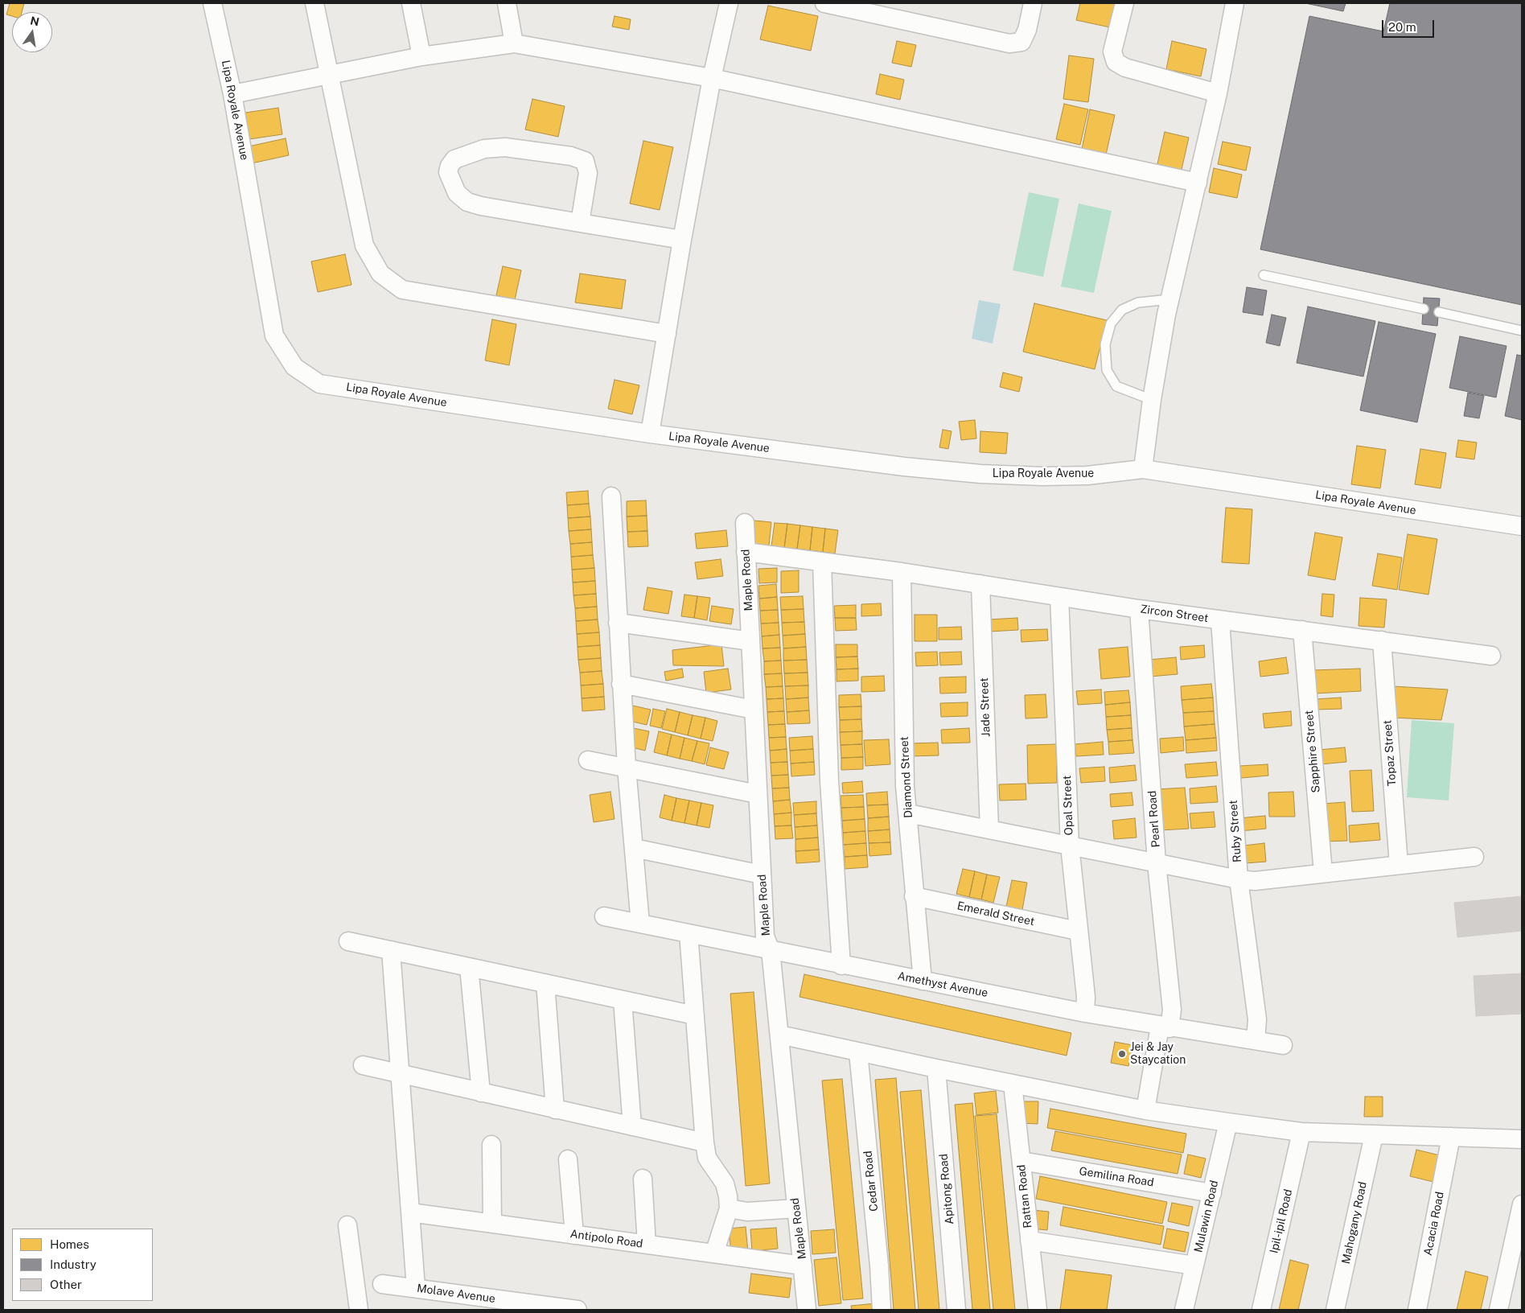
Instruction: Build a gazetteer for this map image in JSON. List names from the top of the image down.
{
  "streets": {
    "street": [
      "Lipa Royale Avenue",
      "Maple Road",
      "Zircon Street",
      "Jade Street",
      "Sapphire Street",
      "Topaz Street",
      "Diamond Street",
      "Opal Street",
      "Pearl Road",
      "Ruby Street",
      "Emerald Street",
      "Amethyst Avenue",
      "Gemilina Road",
      "Cedar Road",
      "Apitong Road",
      "Rattan Road",
      "Mulawin Road",
      "Ipil-ipil Road",
      "Mahogany Road",
      "Acacia Road",
      "Antipolo Road",
      "Molave Avenue"
    ]
  },
  "crossings": [
    ["Maple Road", "Zircon Street"],
    ["Maple Road", "Amethyst Avenue"],
    ["Maple Road", "Antipolo Road"],
    ["Zircon Street", "Jade Street"],
    ["Zircon Street", "Sapphire Street"],
    ["Zircon Street", "Topaz Street"],
    ["Zircon Street", "Diamond Street"],
    ["Zircon Street", "Opal Street"],
    ["Zircon Street", "Pearl Road"],
    ["Zircon Street", "Ruby Street"],
    ["Diamond Street", "Emerald Street"],
    ["Diamond Street", "Amethyst Avenue"],
    ["Opal Street", "Emerald Street"],
    ["Opal Street", "Amethyst Avenue"],
    ["Pearl Road", "Amethyst Avenue"],
    ["Ruby Street", "Amethyst Avenue"],
    ["Gemilina Road", "Rattan Road"],
    ["Gemilina Road", "Mulawin Road"]
  ],
  "places": ["Jei & Jay Staycation"],
  "legend": ["Homes", "Industry", "Other"],
  "scale_bar": "20 m",
  "north": "top"
}
